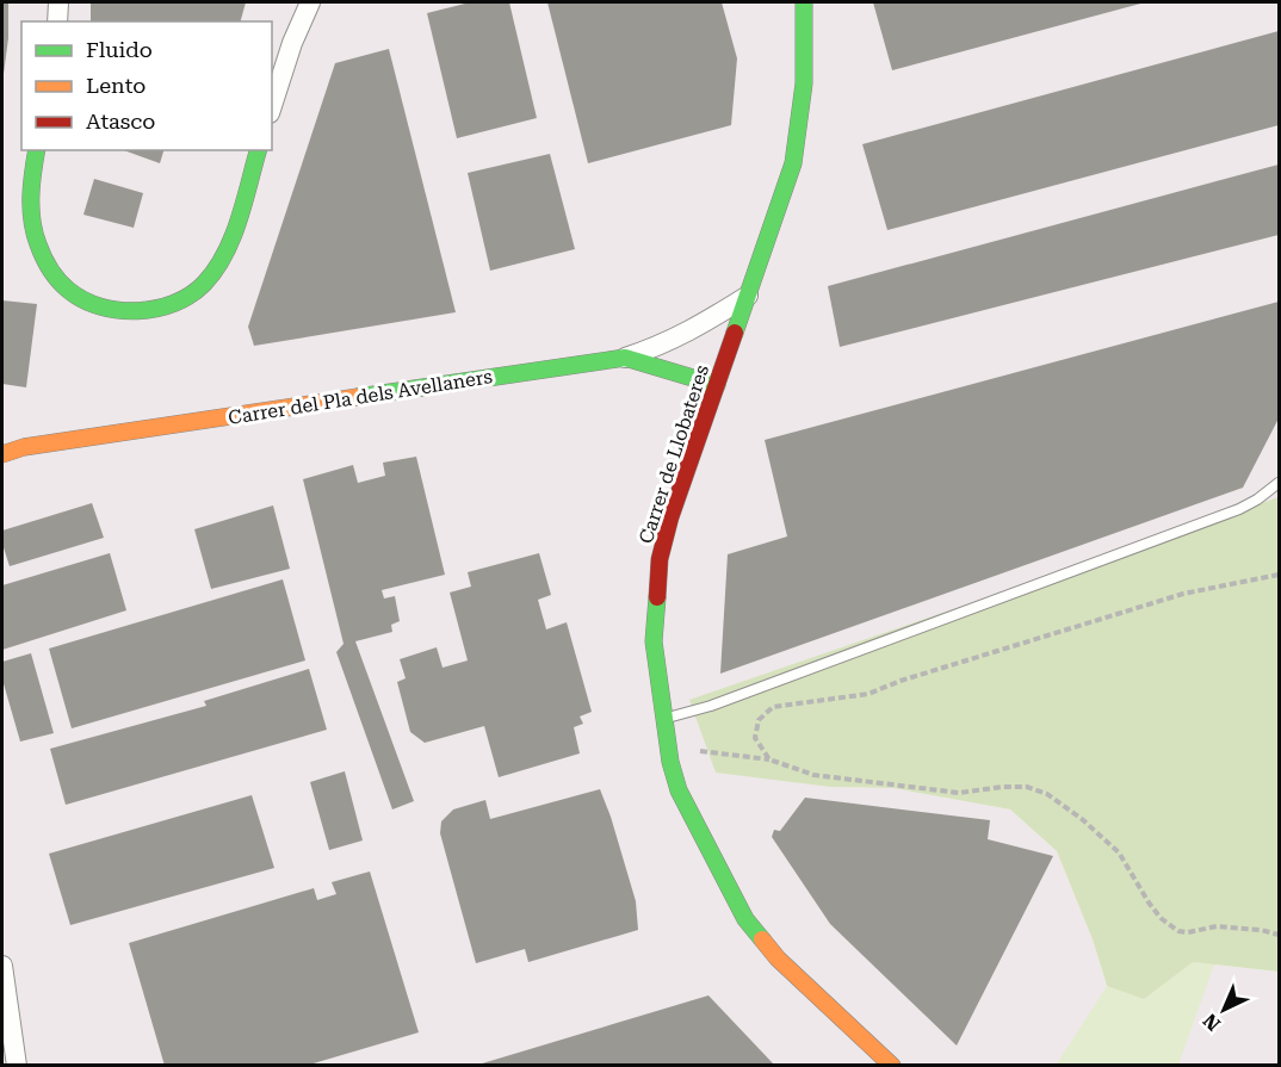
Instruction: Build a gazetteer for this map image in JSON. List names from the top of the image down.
{
  "streets": {
    "street": ["Carrer del Pla dels Avellaners", "Carrer de Llobateres"]
  },
  "crossings": [
    ["Carrer del Pla dels Avellaners", "Carrer de Llobateres"]
  ],
  "legend": ["Fluido", "Lento", "Atasco"],
  "north": "bottom left"
}
